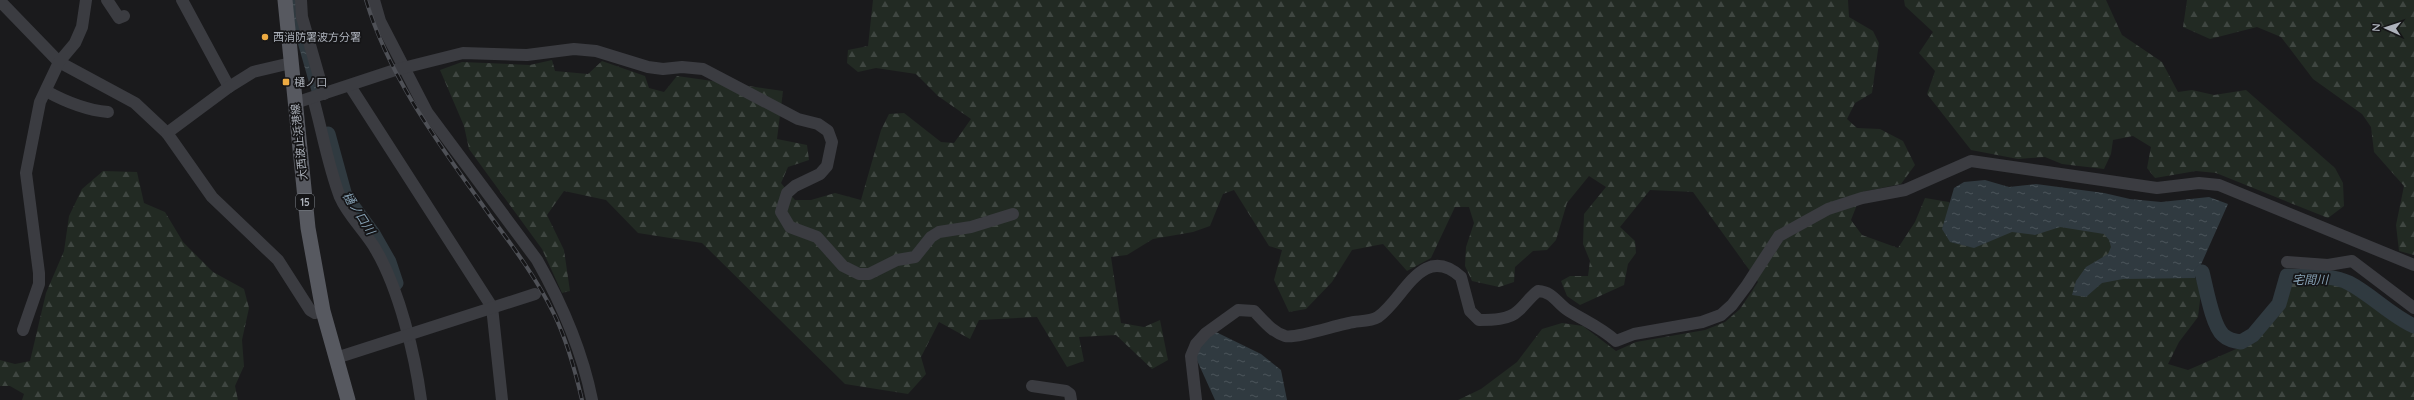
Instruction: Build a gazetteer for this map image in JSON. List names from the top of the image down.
{
  "streets": {
    "main road": ["大西波止浜港線", "15"]
  },
  "water": ["樋ノ口川", "宅間川"],
  "places": {
    "other": ["西消防署波方分署"],
    "transit": ["樋ノ口"]
  },
  "north": "left"
}
